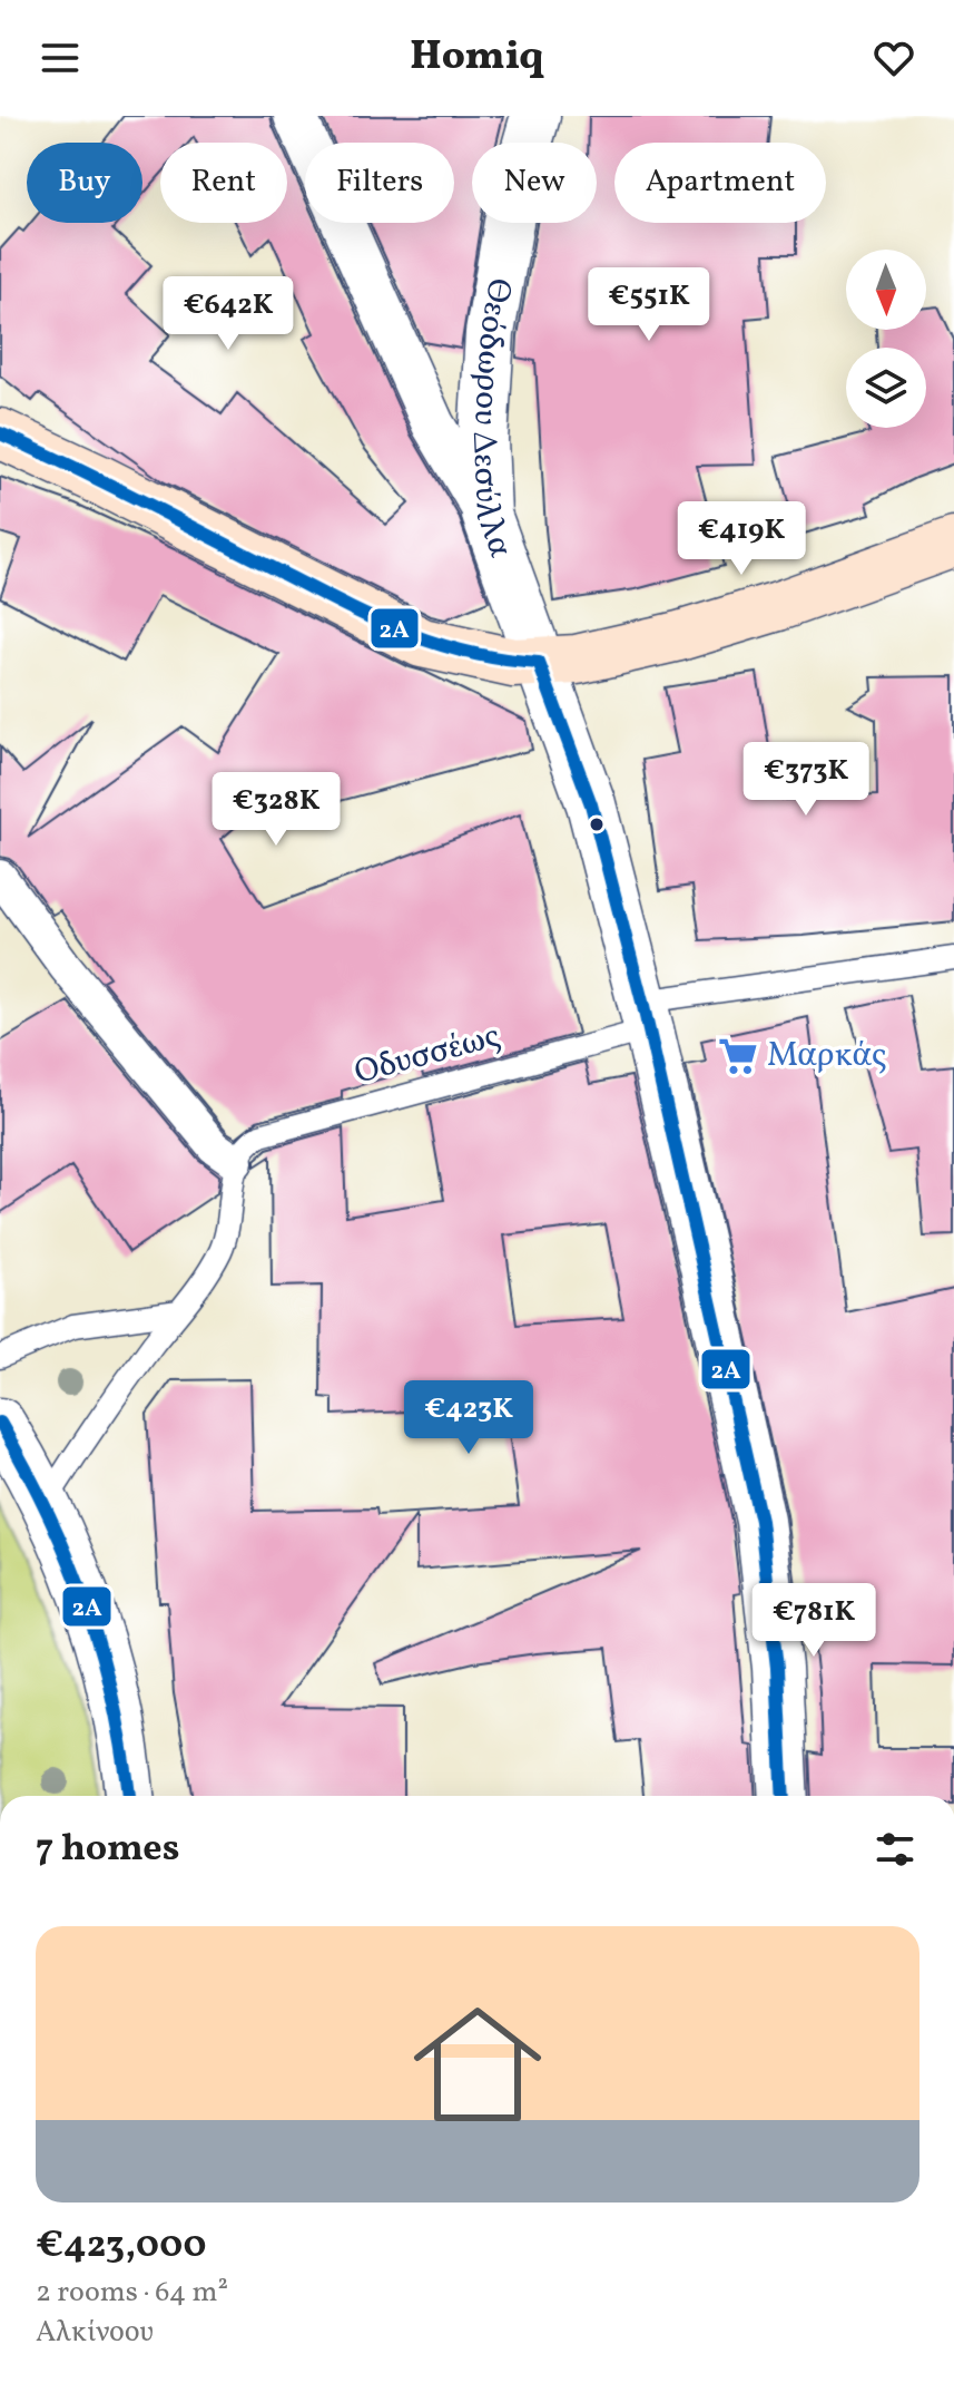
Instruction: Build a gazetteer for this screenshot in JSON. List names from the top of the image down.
{
  "streets": {
    "street": ["Θεόδωρου Δεσύλλα"],
    "lane": ["Οδυσσέως"]
  },
  "crossings": [
    ["Θεόδωρου Δεσύλλα", "Οδυσσέως"]
  ],
  "places": {
    "supermarket": ["Μαρκάς"]
  },
  "lines": ["transit line 2Α"],
  "north": "bottom",
  "page": {
    "header": "Homiq",
    "chip": [
      "Buy",
      "Rent",
      "Filters",
      "New",
      "Apartment"
    ],
    "price": [
      "€551K",
      "€642K",
      "€419K",
      "€373K",
      "€328K",
      "€423K",
      "€781K"
    ],
    "heading": "7 homes",
    "list": [
      {
        "name": "€423,000",
        "note": "2 rooms · 64 m² · Αλκίνοου"
      }
    ]
  }
}
